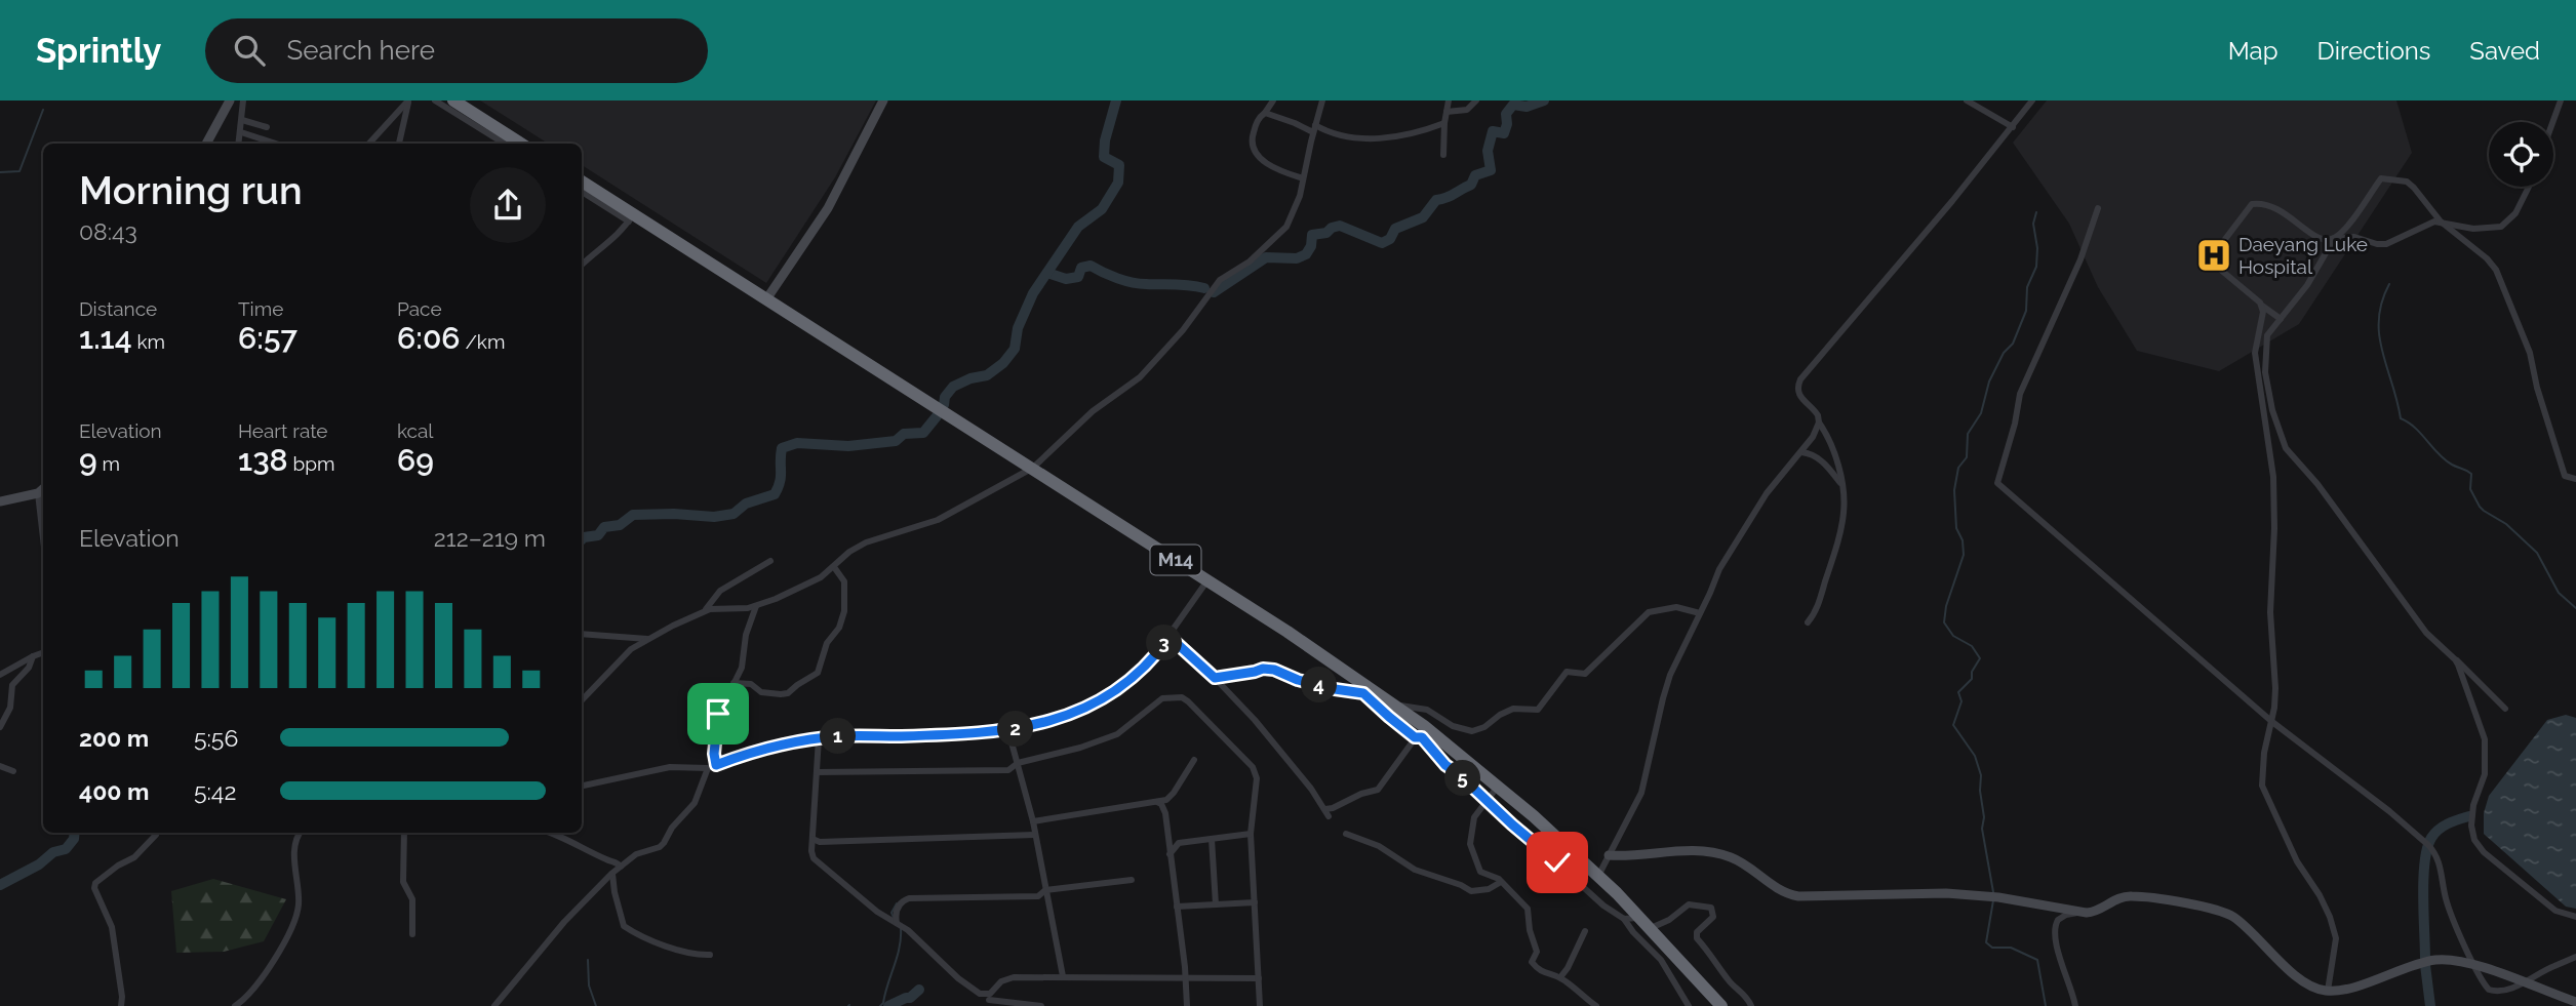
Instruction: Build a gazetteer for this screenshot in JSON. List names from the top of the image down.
{
  "streets": {
    "highway": ["M14"]
  },
  "places": {
    "hospital": ["Daeyang Luke Hospital"]
  },
  "page": {
    "header": "Sprintly",
    "search": "Search here",
    "nav": ["Map", "Directions", "Saved"],
    "heading": ["Morning run", "08:43"],
    "stats": [
      ["Distance", "1.14 km"],
      ["Time", "6:57"],
      ["Pace", "6:06 /km"],
      ["Elevation", "9 m"],
      ["Heart rate", "138 bpm"],
      ["kcal", "69"]
    ],
    "chart": ["Elevation", "212–219 m"],
    "pins": [
      "3",
      "4",
      "2",
      "1",
      "5"
    ],
    "list": [
      {
        "name": "200 m",
        "note": "5:56"
      },
      {
        "name": "400 m",
        "note": "5:42"
      }
    ]
  }
}
